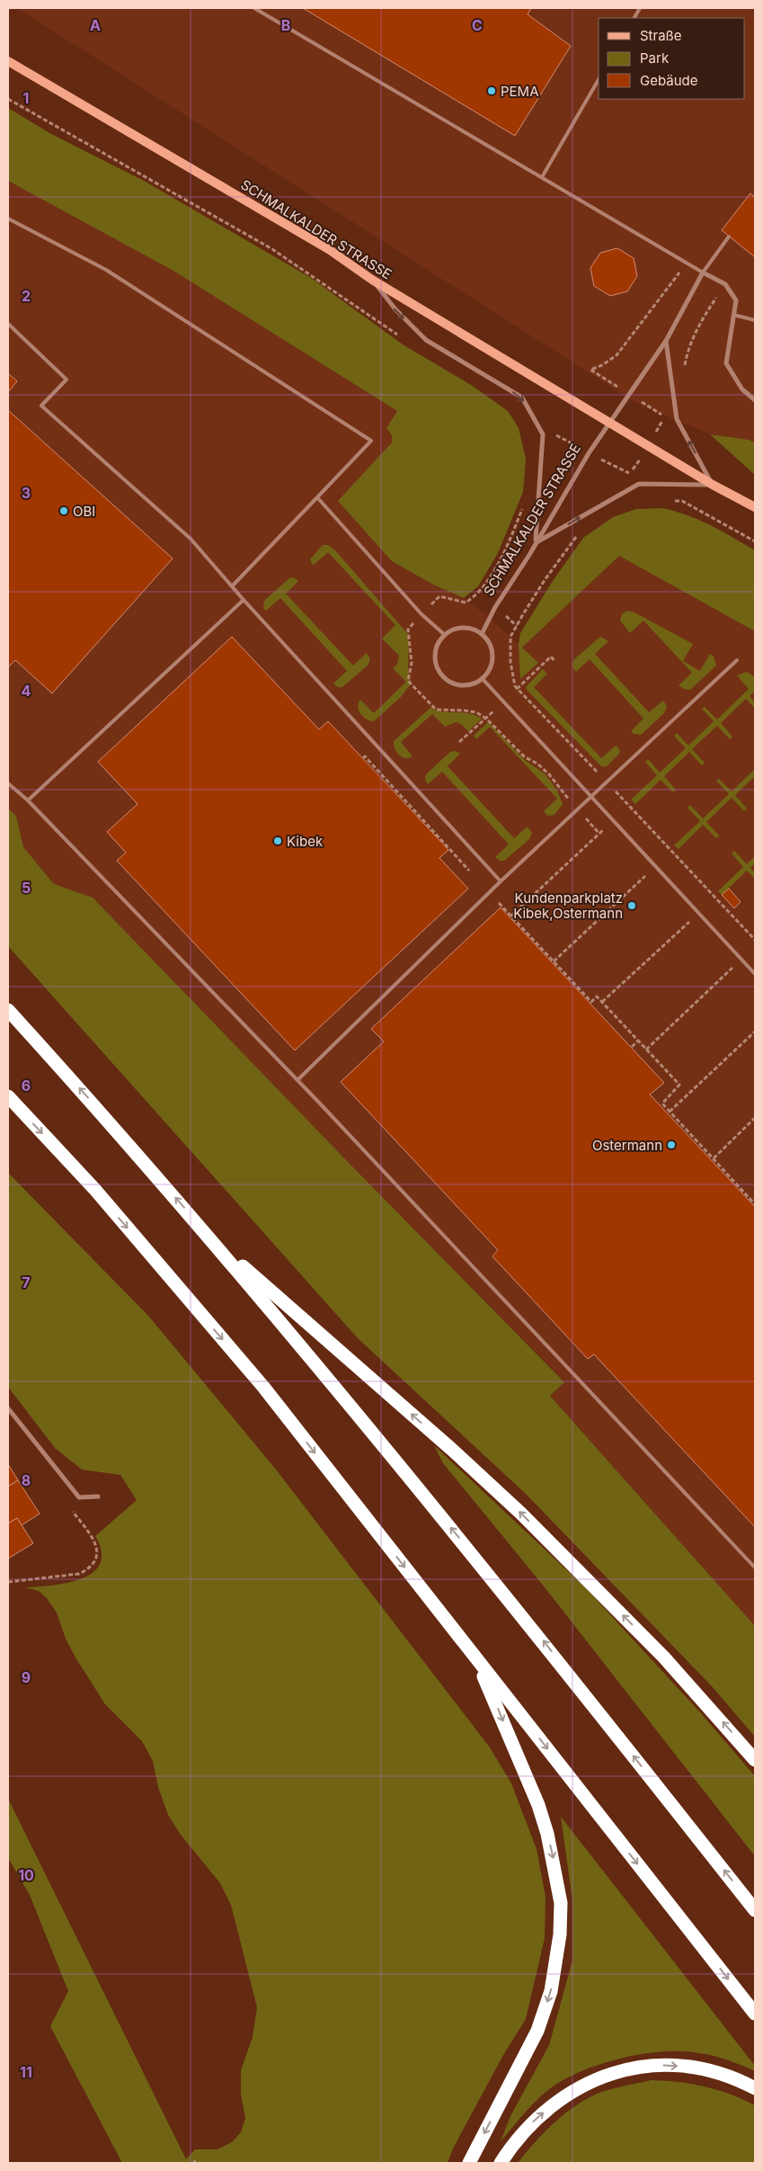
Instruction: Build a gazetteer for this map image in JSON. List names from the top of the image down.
{
  "streets": {
    "main road": ["SCHMALKALDER STRASSE"]
  },
  "places": [
    "PEMA",
    "OBI",
    "Kibek",
    "Kundenparkplatz Kibek,Ostermann",
    "Ostermann"
  ],
  "legend": ["Straße", "Park", "Gebäude"],
  "grid": {
    "columns": ["A", "B", "C"],
    "rows": [
      "1",
      "2",
      "3",
      "4",
      "5",
      "6",
      "7",
      "8",
      "9",
      "10",
      "11"
    ]
  }
}
